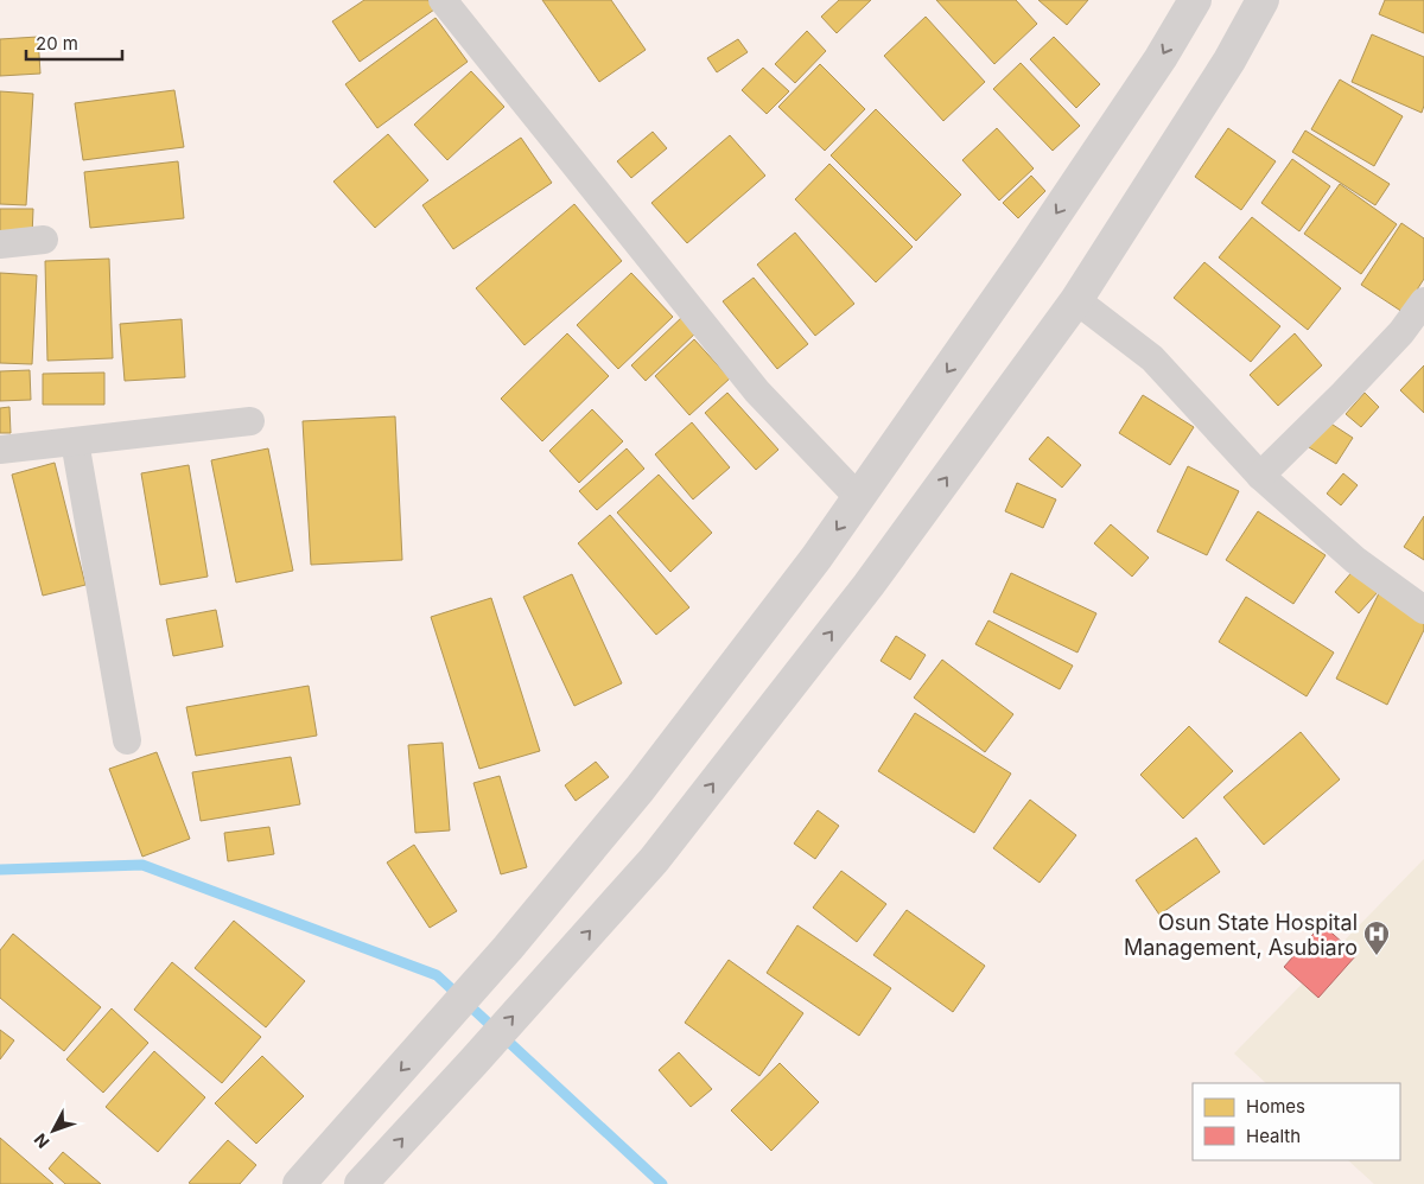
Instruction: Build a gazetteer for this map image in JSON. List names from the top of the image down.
{
  "places": {
    "hospital": ["Osun State Hospital Management, Asubiaro"]
  },
  "legend": ["Homes", "Health"],
  "scale_bar": "20 m",
  "north": "bottom left"
}
